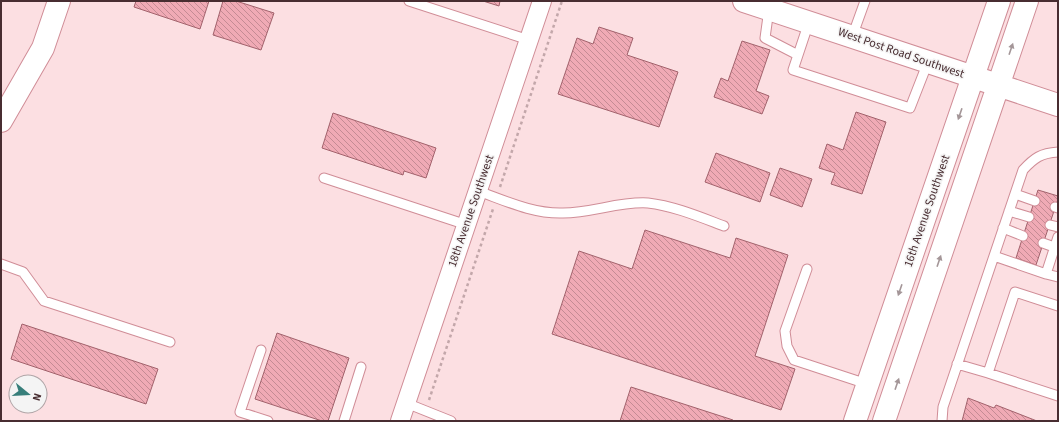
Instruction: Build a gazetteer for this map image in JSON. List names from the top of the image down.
{
  "streets": {
    "main road": ["West Post Road Southwest", "16th Avenue Southwest"],
    "street": ["18th Avenue Southwest"]
  },
  "crossings": [
    ["West Post Road Southwest", "16th Avenue Southwest"]
  ],
  "north": "right"
}
